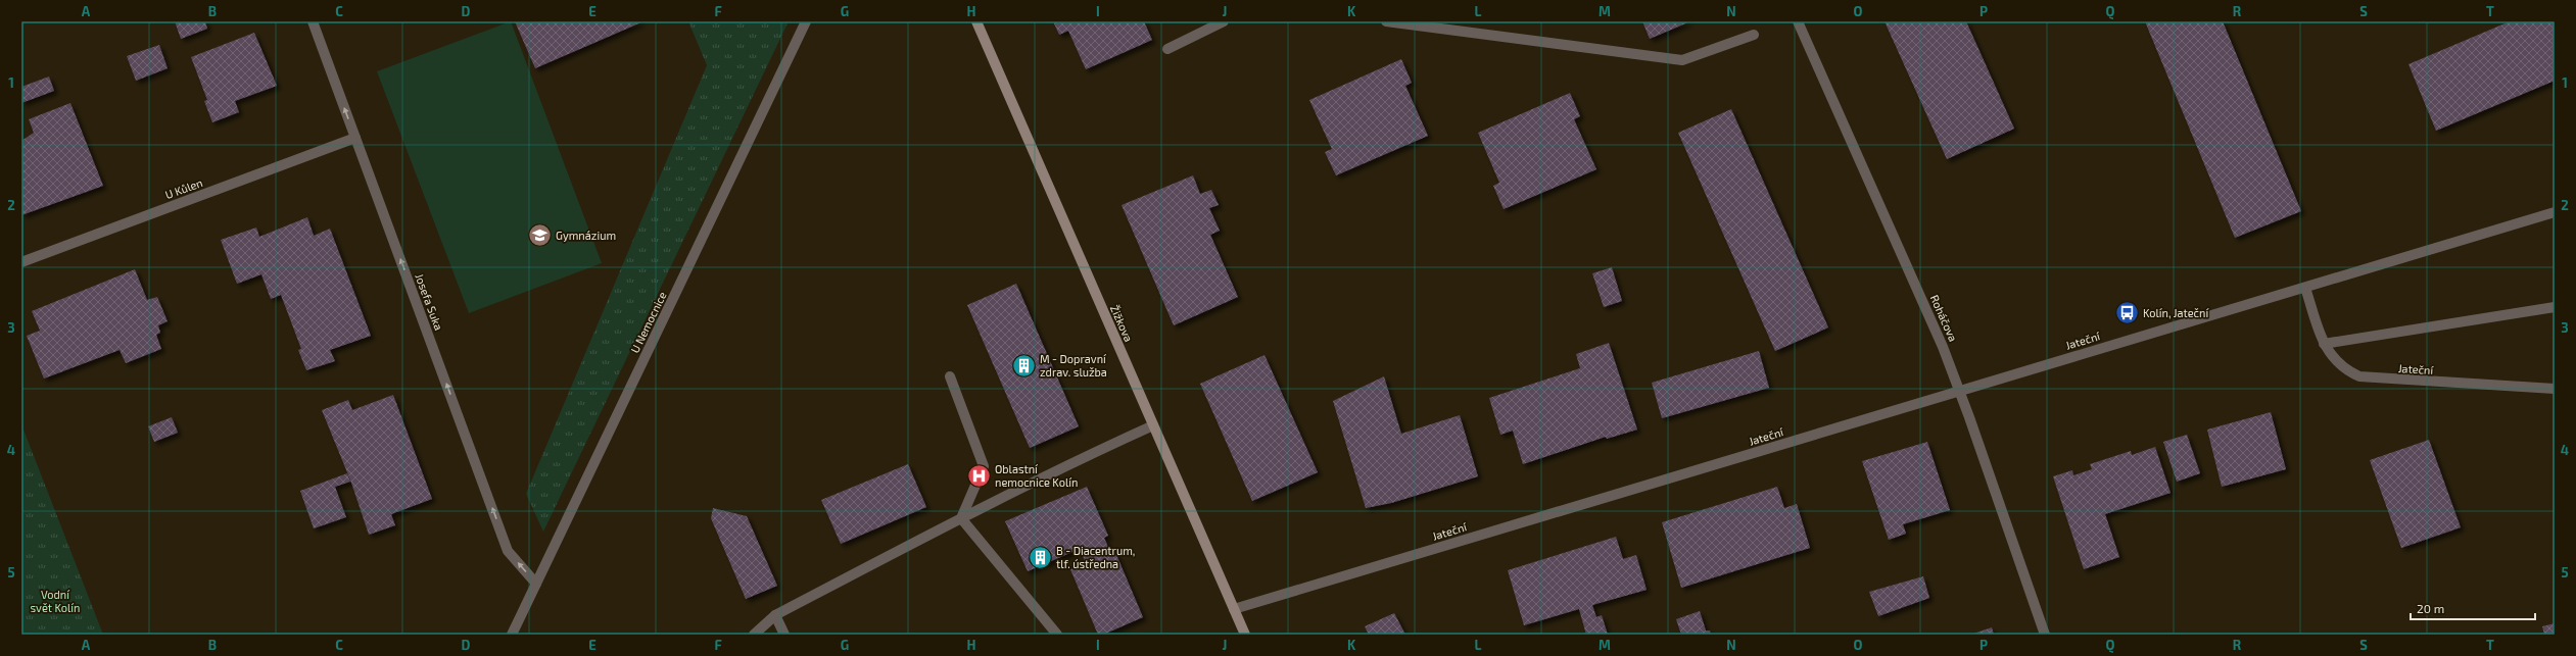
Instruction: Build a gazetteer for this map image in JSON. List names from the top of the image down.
{
  "streets": {
    "street": [
      "U Kůlen",
      "Josefa Suka",
      "Roháčova",
      "U Nemocnice",
      "Žižkova",
      "Jateční"
    ]
  },
  "crossings": [
    ["U Kůlen", "Josefa Suka"],
    ["Josefa Suka", "U Nemocnice"],
    ["Roháčova", "Jateční"],
    ["Žižkova", "Jateční"]
  ],
  "one_way": ["Josefa Suka"],
  "parks": ["Vodní svět Kolín"],
  "places": {
    "school or university": ["Gymnázium"],
    "bus stop": ["Kolín, Jateční"],
    "building": ["M - Dopravní zdrav. služba", "B - Diacentrum, tlf. ústředna"],
    "hospital": ["Oblastní nemocnice Kolín"]
  },
  "scale_bar": "20 m",
  "grid": {
    "columns": [
      "A",
      "B",
      "C",
      "D",
      "E",
      "F",
      "G",
      "H",
      "I",
      "J",
      "K",
      "L",
      "M",
      "N",
      "O",
      "P",
      "Q",
      "R",
      "S",
      "T"
    ],
    "rows": [
      "1",
      "2",
      "3",
      "4",
      "5"
    ]
  }
}
